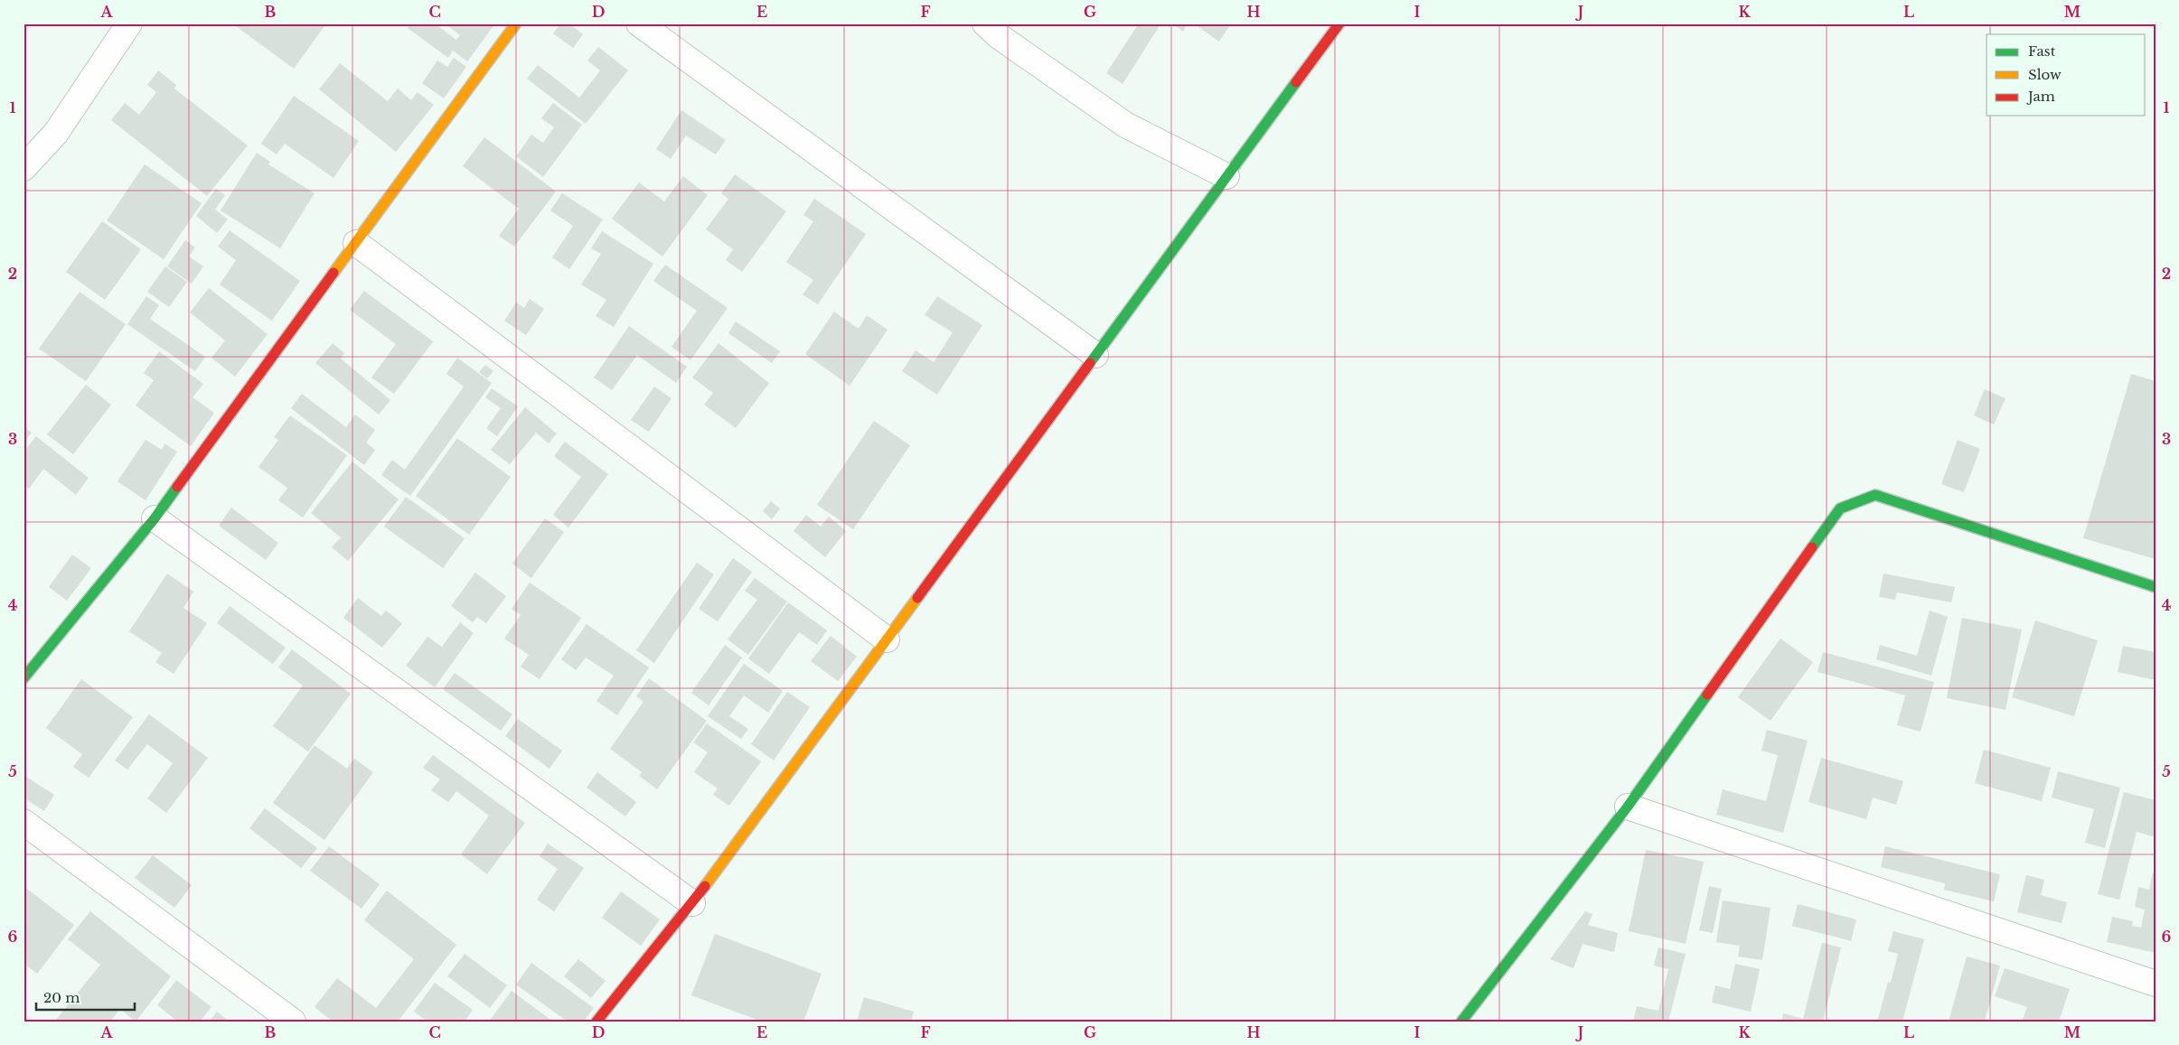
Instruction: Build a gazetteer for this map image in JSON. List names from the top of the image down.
{
  "legend": ["Fast", "Slow", "Jam"],
  "scale_bar": "20 m",
  "grid": {
    "columns": [
      "A",
      "B",
      "C",
      "D",
      "E",
      "F",
      "G",
      "H",
      "I",
      "J",
      "K",
      "L",
      "M"
    ],
    "rows": [
      "1",
      "2",
      "3",
      "4",
      "5",
      "6"
    ]
  }
}
